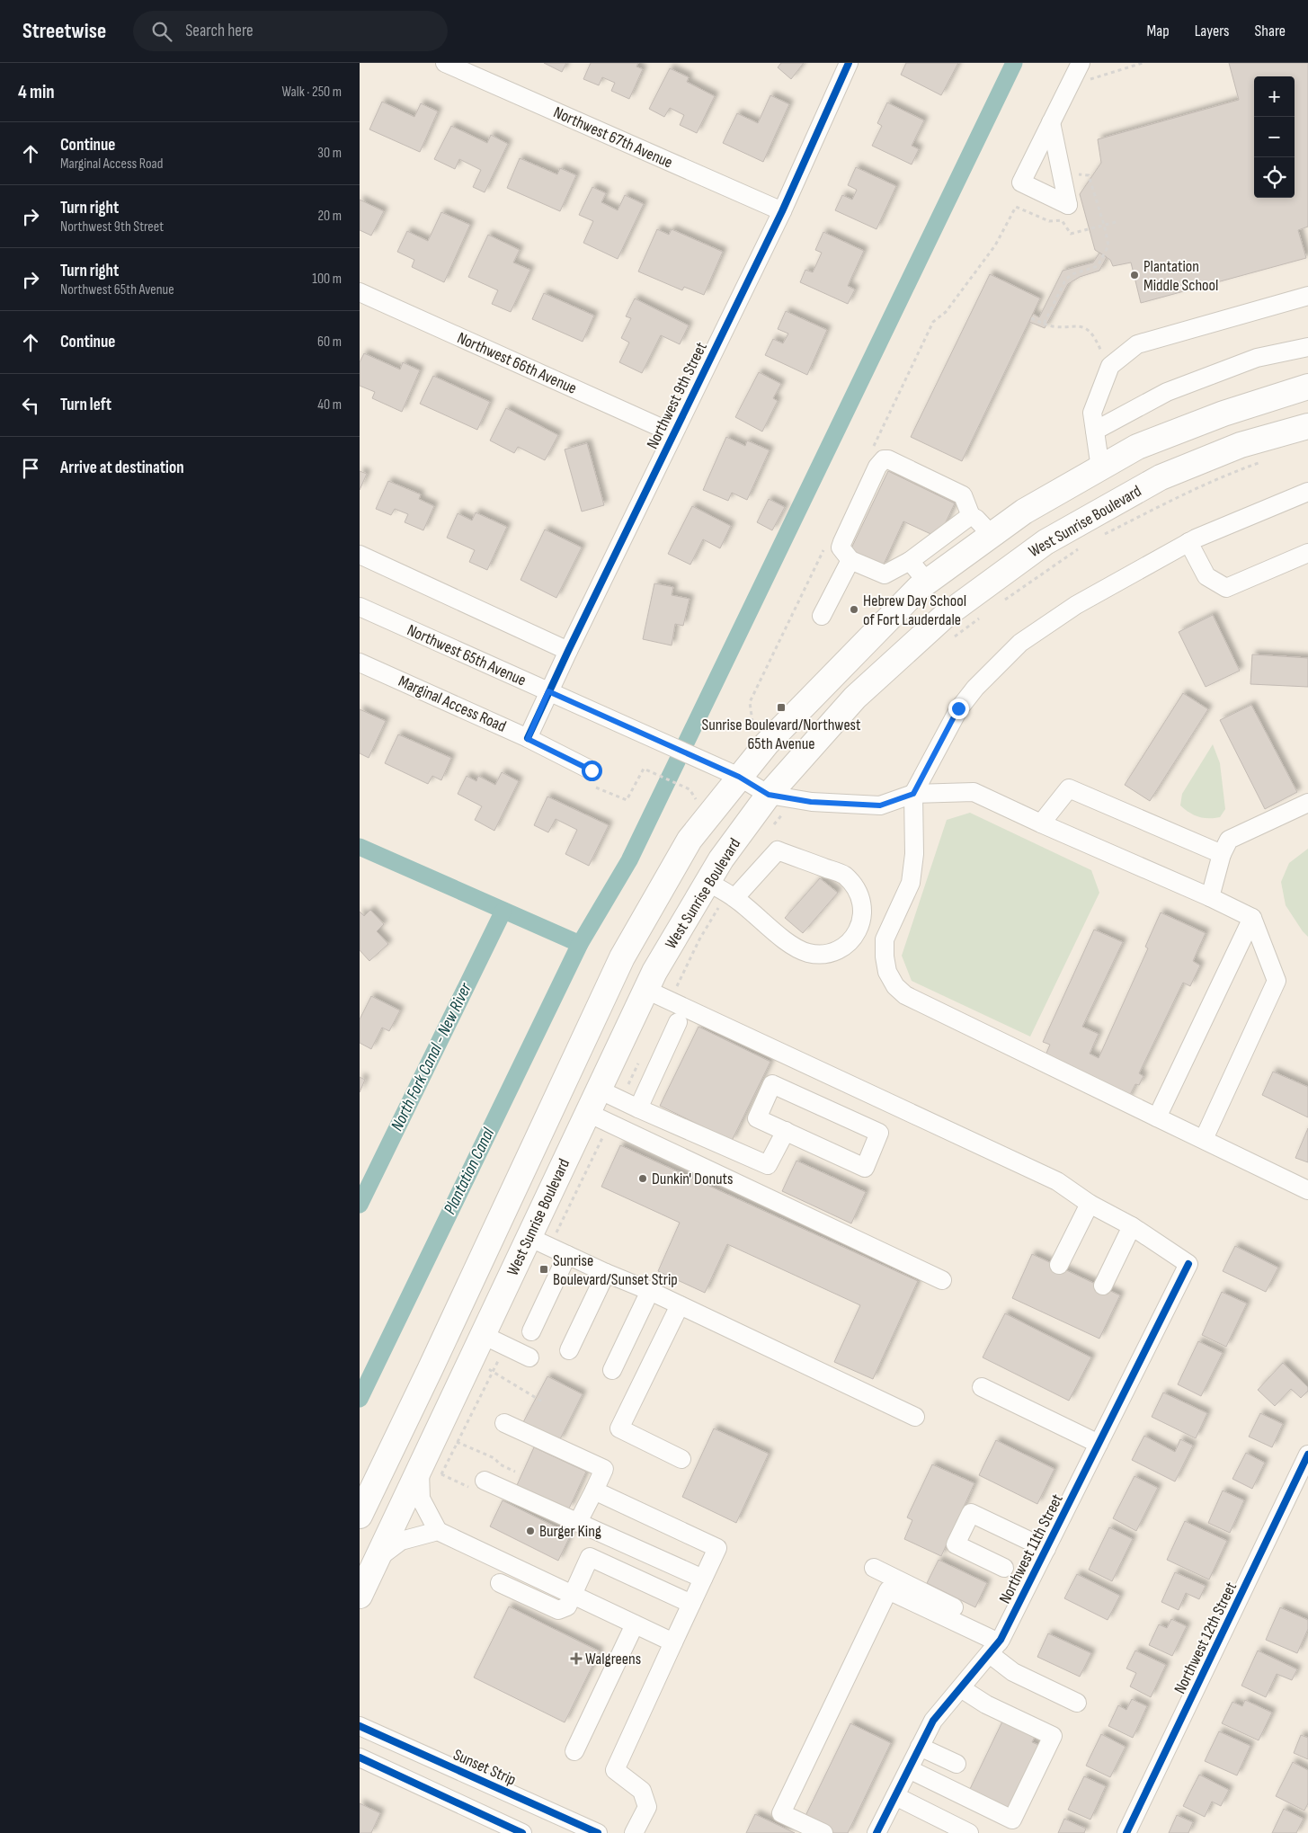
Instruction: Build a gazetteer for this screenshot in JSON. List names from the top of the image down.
{
  "streets": {
    "highway": ["West Sunrise Boulevard"],
    "street": [
      "Northwest 67th Avenue",
      "Northwest 66th Avenue",
      "Northwest 9th Street",
      "Northwest 65th Avenue",
      "Marginal Access Road",
      "Northwest 11th Street",
      "Northwest 12th Street",
      "Sunset Strip"
    ]
  },
  "crossings": [
    ["Northwest 67th Avenue", "Northwest 9th Street"],
    ["Northwest 66th Avenue", "Northwest 9th Street"],
    ["Northwest 9th Street", "Northwest 65th Avenue"],
    ["Northwest 9th Street", "Marginal Access Road"],
    ["West Sunrise Boulevard", "Northwest 65th Avenue"]
  ],
  "water": ["North Fork Canal - New River", "Plantation Canal"],
  "places": {
    "other": [
      "Plantation Middle School",
      "Hebrew Day School of Fort Lauderdale",
      "Dunkin' Donuts",
      "Burger King"
    ],
    "transit": ["Sunrise Boulevard/Northwest 65th Avenue", "Sunrise Boulevard/Sunset Strip"],
    "health": ["Walgreens"]
  },
  "page": {
    "header": "Streetwise",
    "search": "Search here",
    "nav": ["Map", "Layers", "Share"],
    "heading": ["4 min", "Walk · 250 m"],
    "map_buttons": ["+", "−"],
    "list": [
      ["Continue", "Marginal Access Road", "30 m"],
      ["Turn right", "Northwest 9th Street", "20 m"],
      ["Turn right", "Northwest 65th Avenue", "100 m"],
      ["Continue", "60 m"],
      ["Turn left", "40 m"],
      "Arrive at destination"
    ]
  }
}
